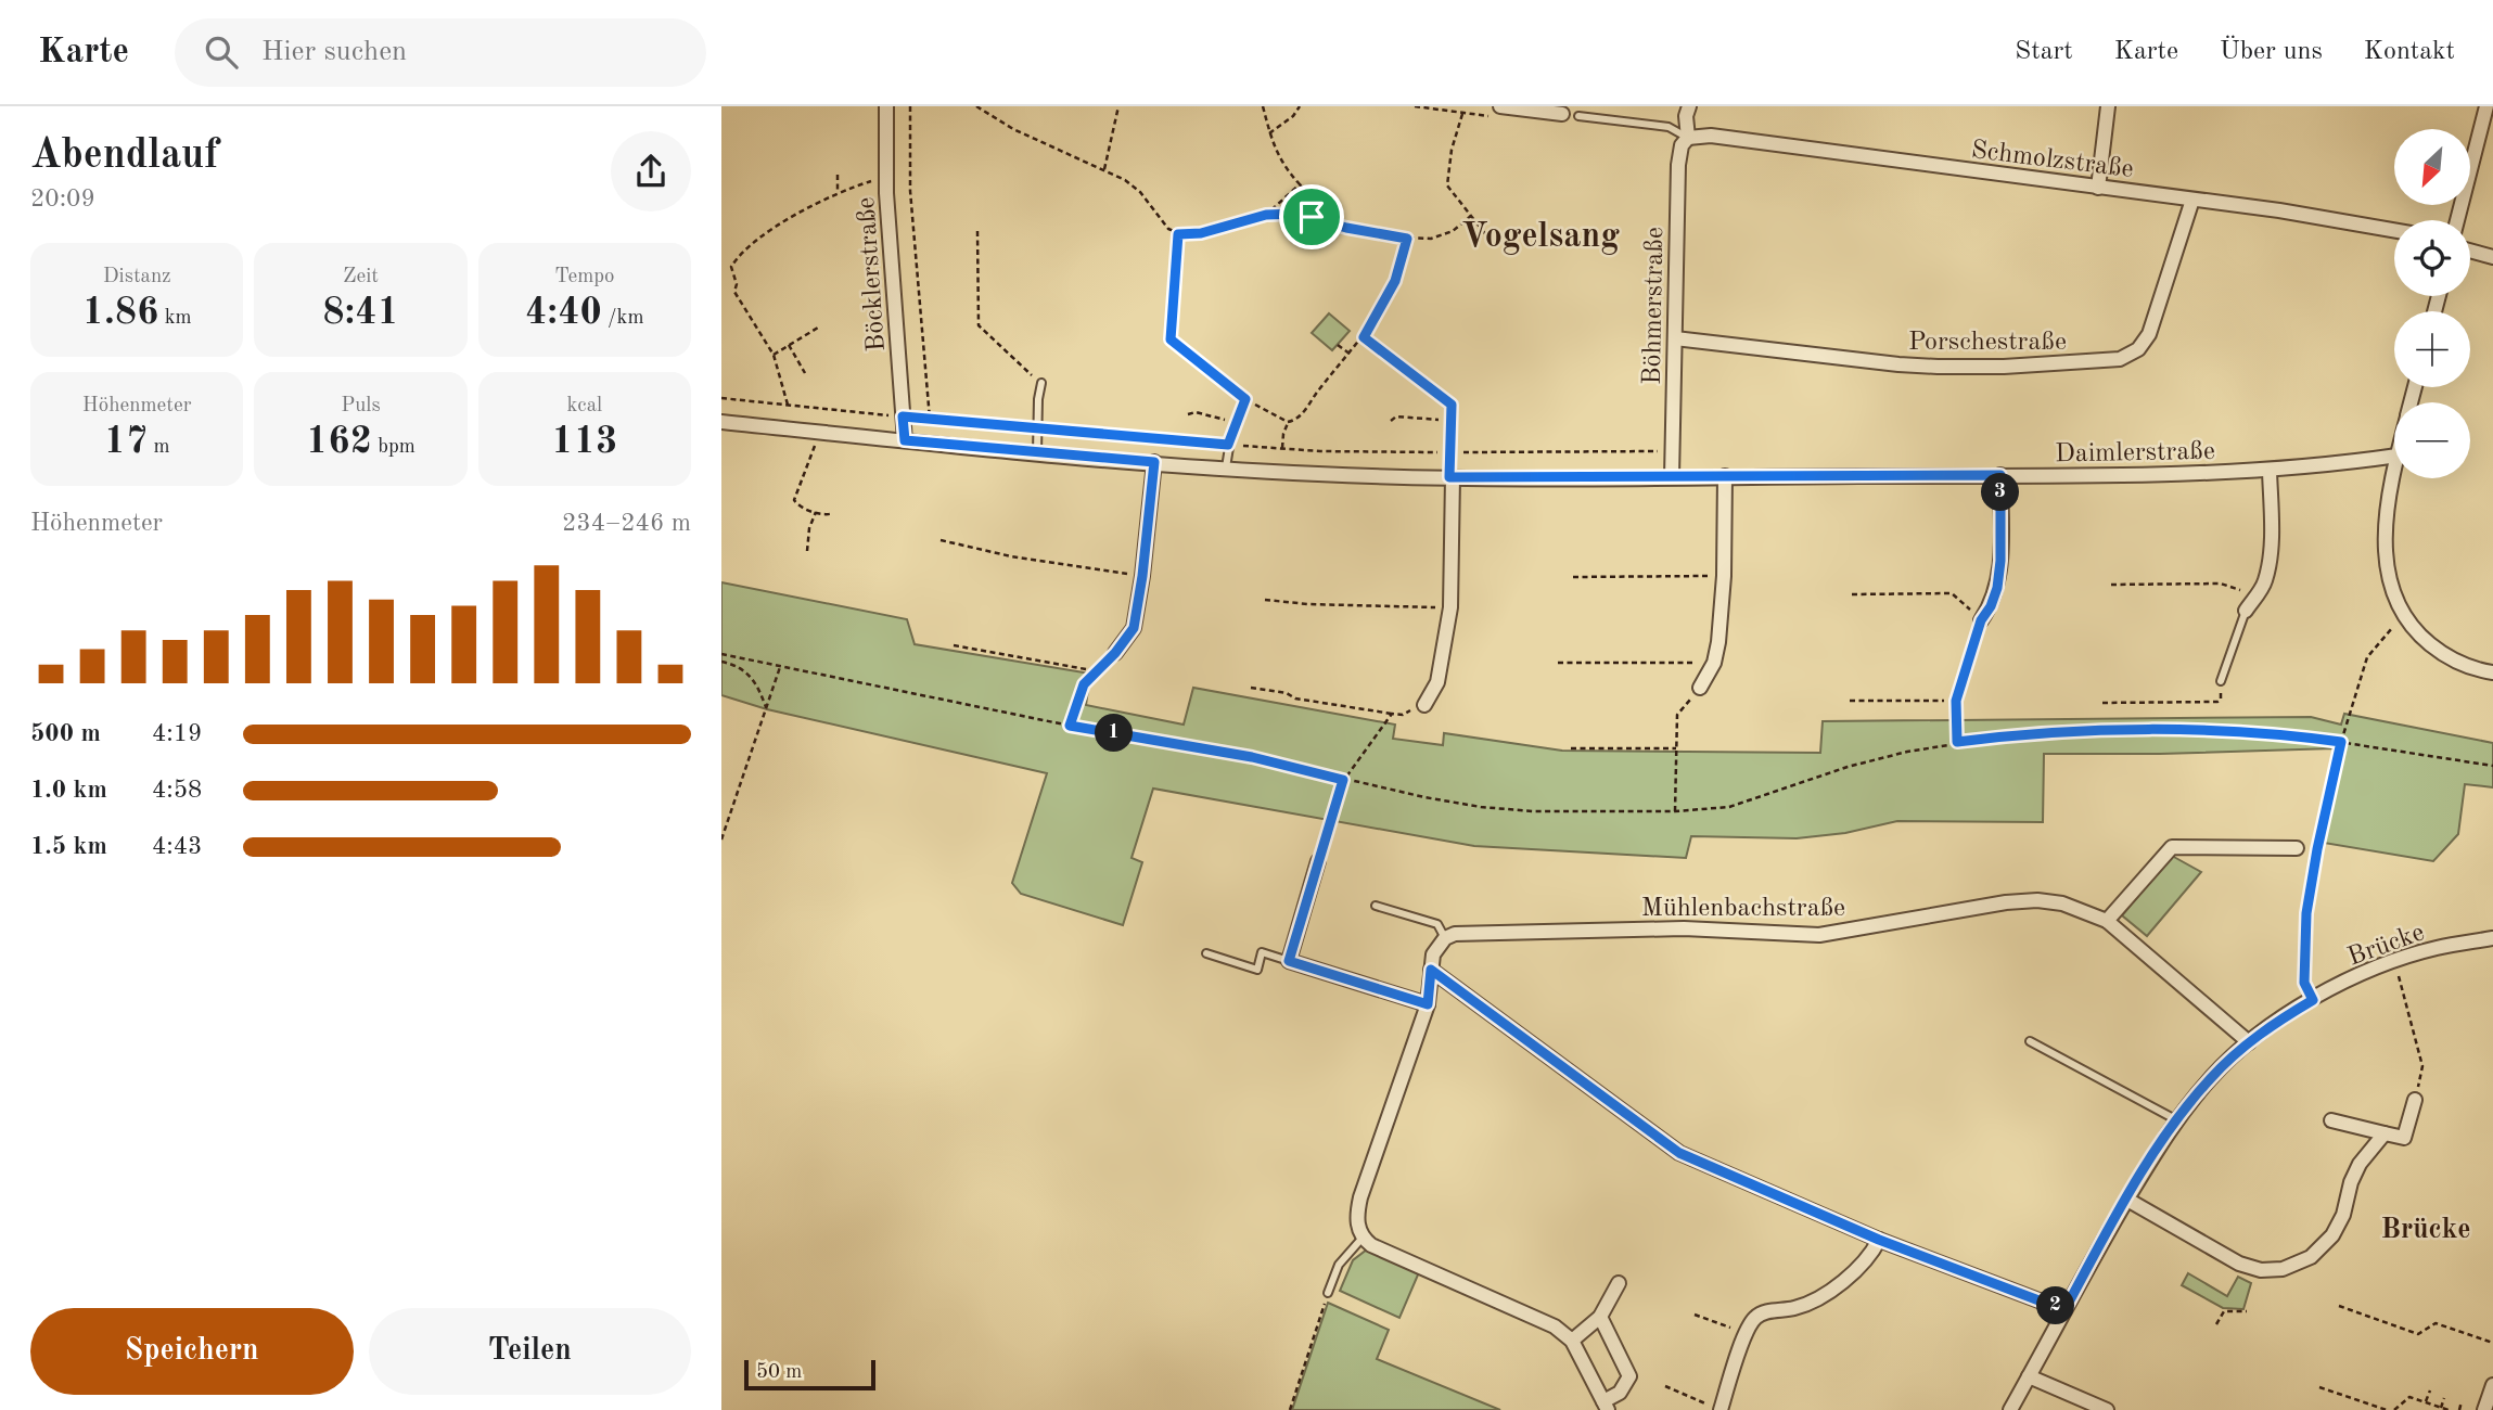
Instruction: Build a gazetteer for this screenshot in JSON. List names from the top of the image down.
{
  "streets": {
    "street": [
      "Schmolzstraße",
      "Böcklerstraße",
      "Böhmerstraße",
      "Porschestraße",
      "Daimlerstraße",
      "Mühlenbachstraße",
      "Brücke"
    ]
  },
  "crossings": [
    ["Schmolzstraße", "Böhmerstraße"],
    ["Schmolzstraße", "Porschestraße"],
    ["Böcklerstraße", "Daimlerstraße"],
    ["Böhmerstraße", "Porschestraße"],
    ["Böhmerstraße", "Daimlerstraße"],
    ["Mühlenbachstraße", "Brücke"]
  ],
  "districts": ["Vogelsang", "Brücke"],
  "scale_bar": "50 m",
  "north": "bottom left",
  "page": {
    "header": "Karte",
    "search": "Hier suchen",
    "nav": [
      "Start",
      "Karte",
      "Über uns",
      "Kontakt"
    ],
    "heading": ["Abendlauf", "20:09"],
    "map_buttons": ["+", "−"],
    "stats": [
      ["Distanz", "1.86 km"],
      ["Zeit", "8:41"],
      ["Tempo", "4:40 /km"],
      ["Höhenmeter", "17 m"],
      ["Puls", "162 bpm"],
      ["kcal", "113"]
    ],
    "pins": ["3", "1", "2"],
    "chart": ["Höhenmeter", "234–246 m"],
    "list": [
      {
        "name": "500 m",
        "note": "4:19"
      },
      {
        "name": "1.0 km",
        "note": "4:58"
      },
      {
        "name": "1.5 km",
        "note": "4:43"
      }
    ],
    "buttons": ["Speichern", "Teilen"],
    "scale": "50 m"
  }
}
